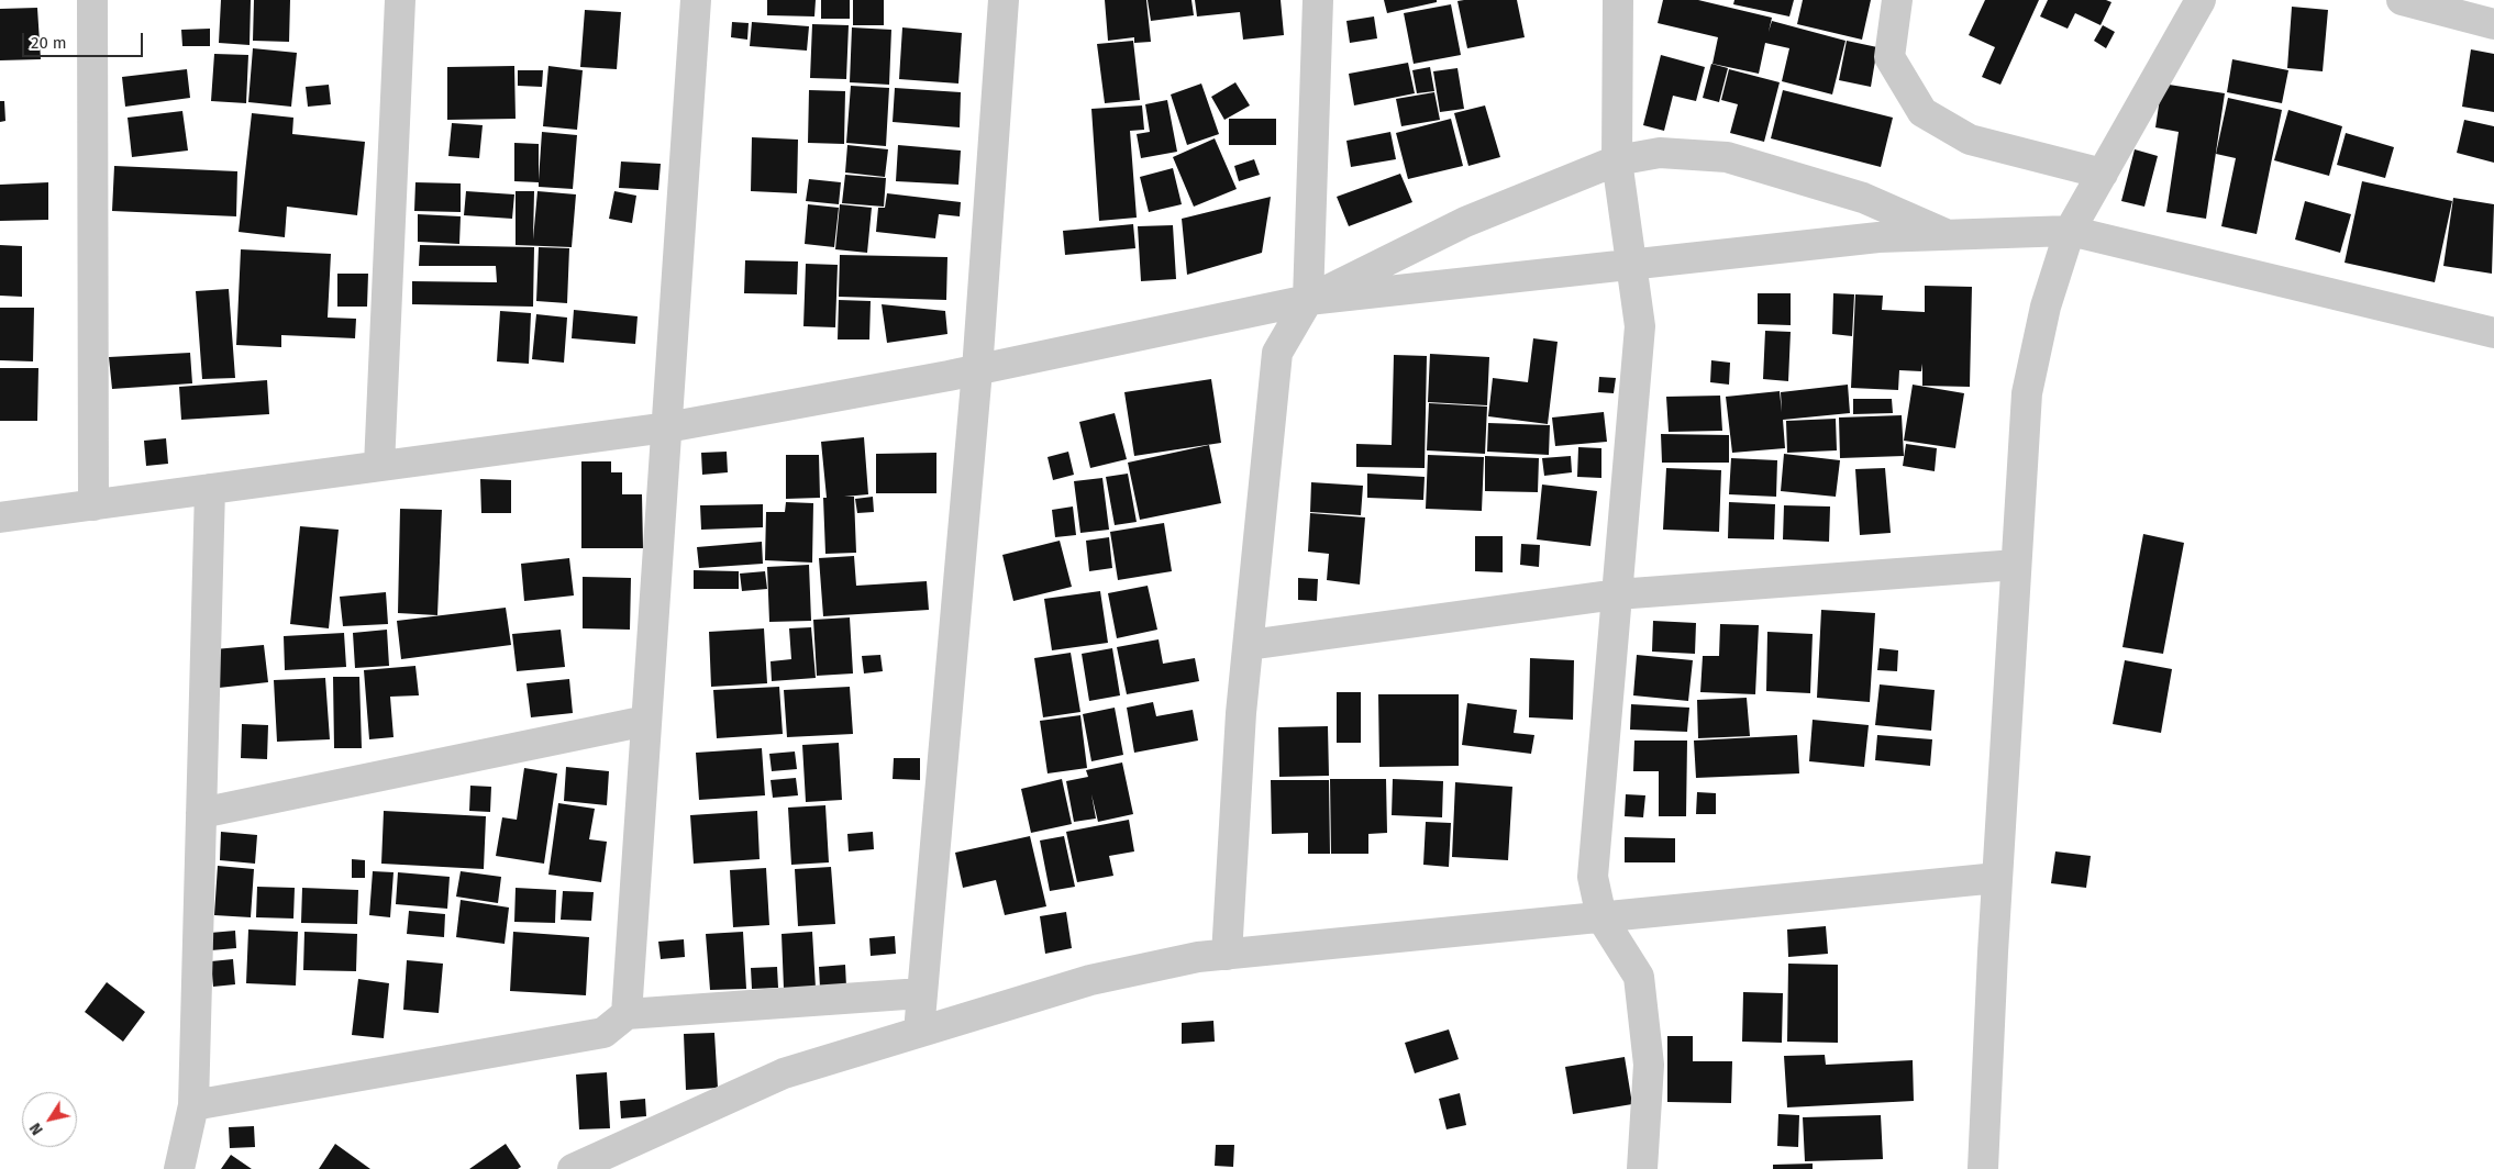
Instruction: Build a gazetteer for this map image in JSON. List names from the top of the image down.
{
  "scale_bar": "20 m",
  "north": "bottom left"
}
